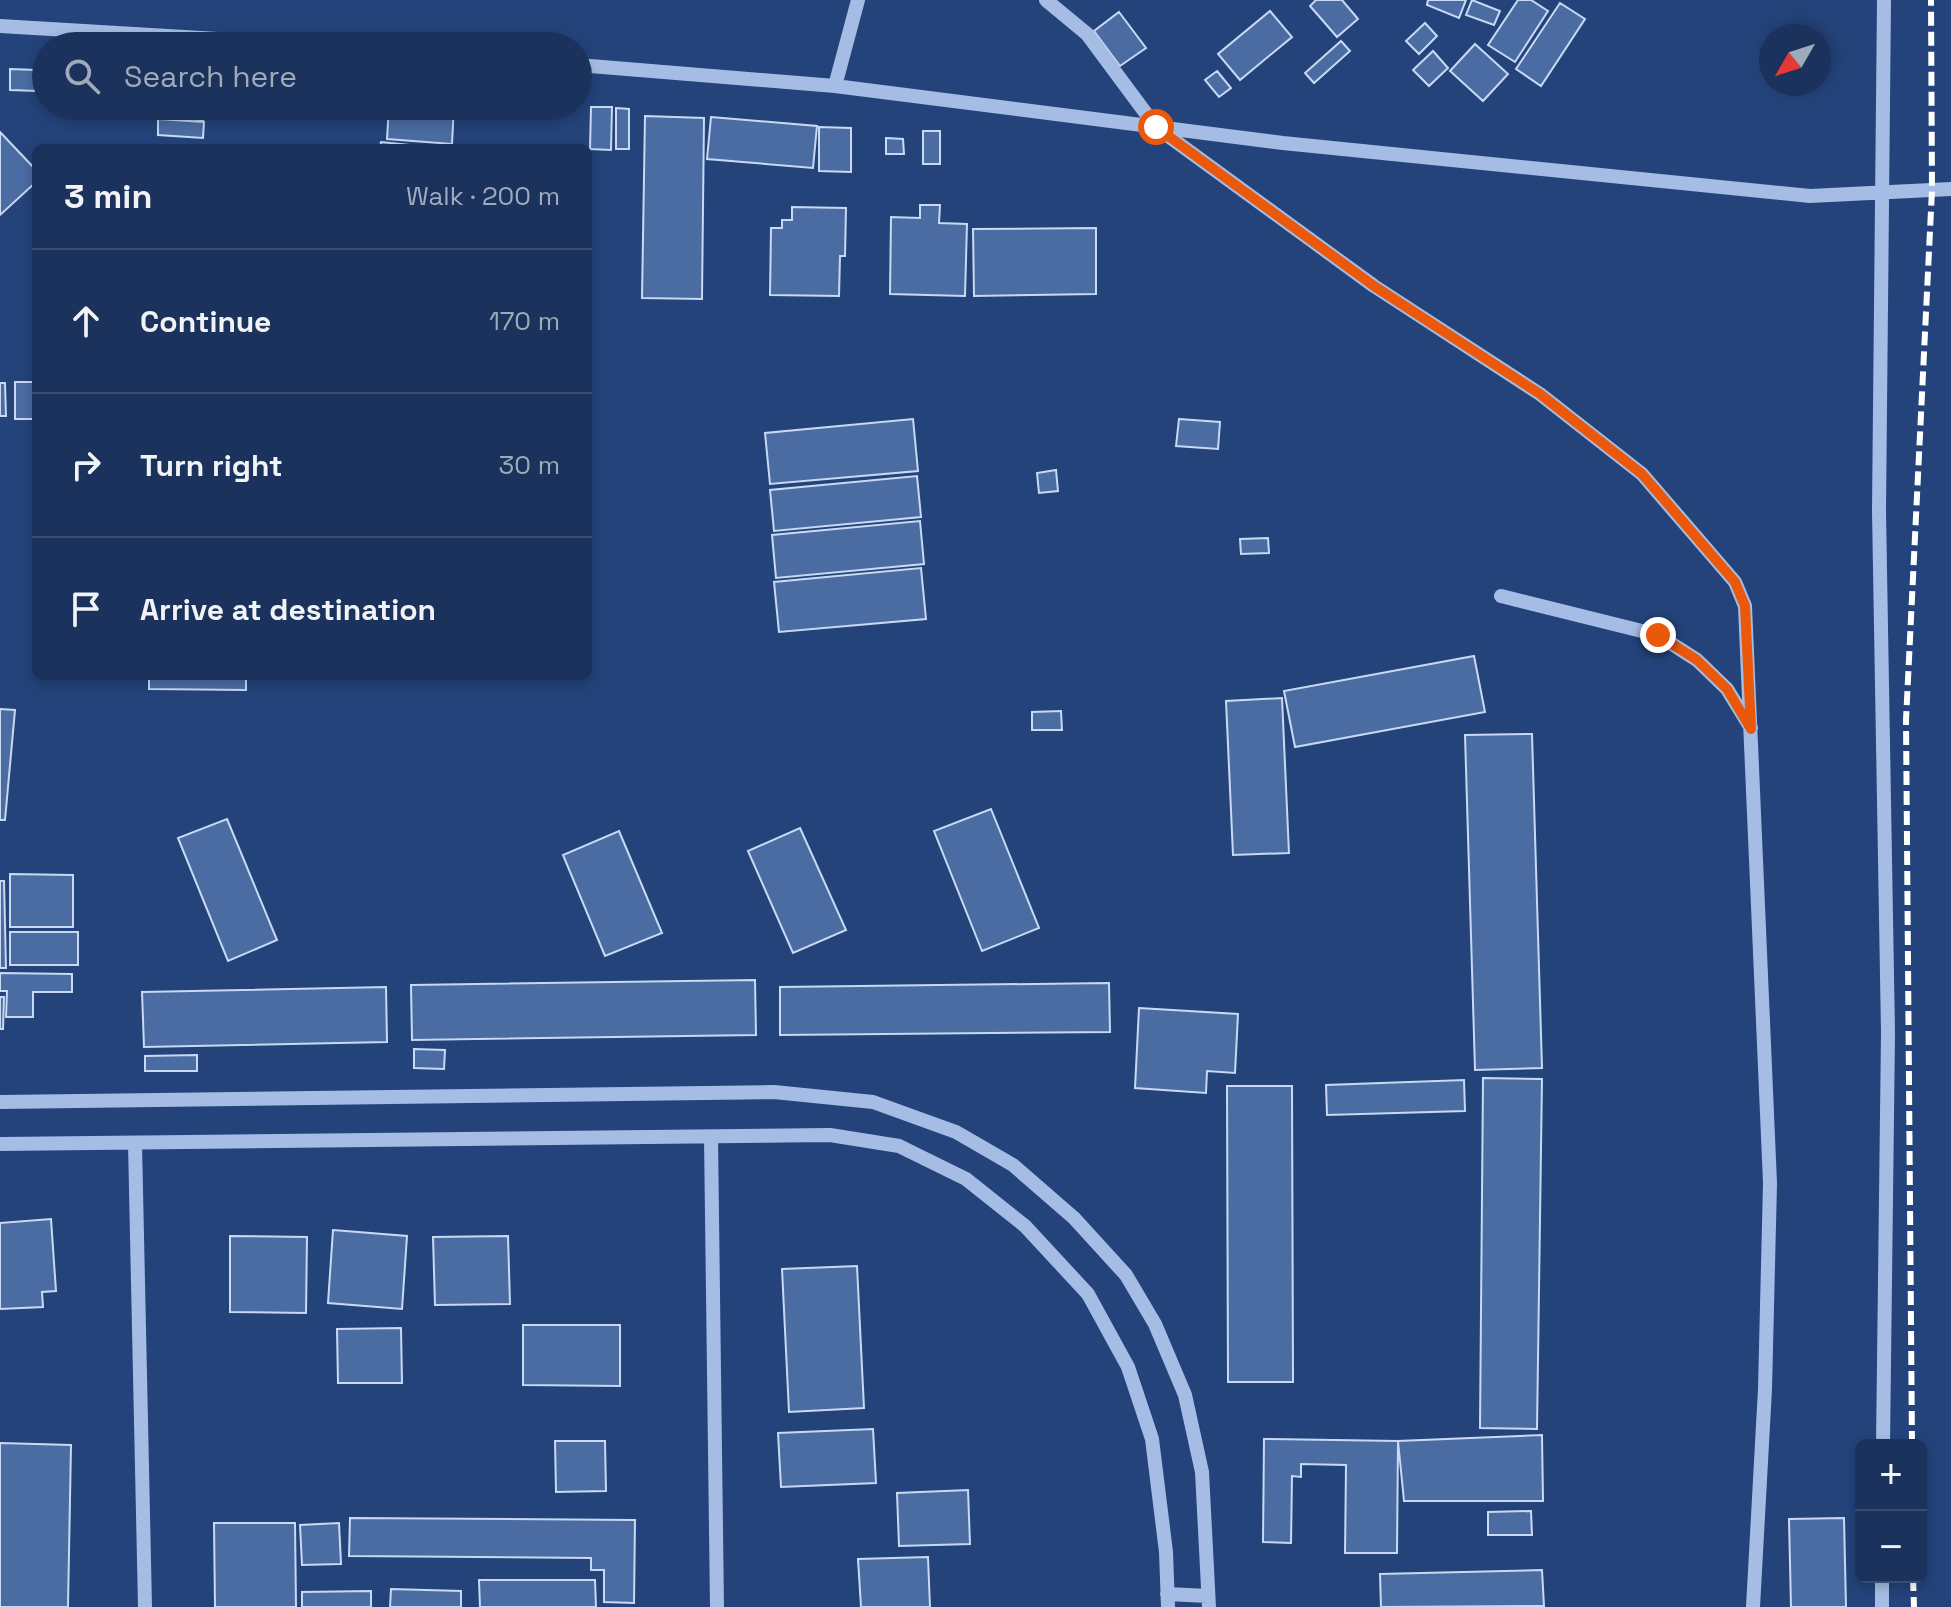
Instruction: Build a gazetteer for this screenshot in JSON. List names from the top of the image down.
{
  "north": "bottom left",
  "page": {
    "search": "Search here",
    "heading": ["3 min", "Walk · 200 m"],
    "list": [
      ["Continue", "170 m"],
      ["Turn right", "30 m"],
      "Arrive at destination"
    ],
    "map_buttons": ["+", "−"]
  }
}
